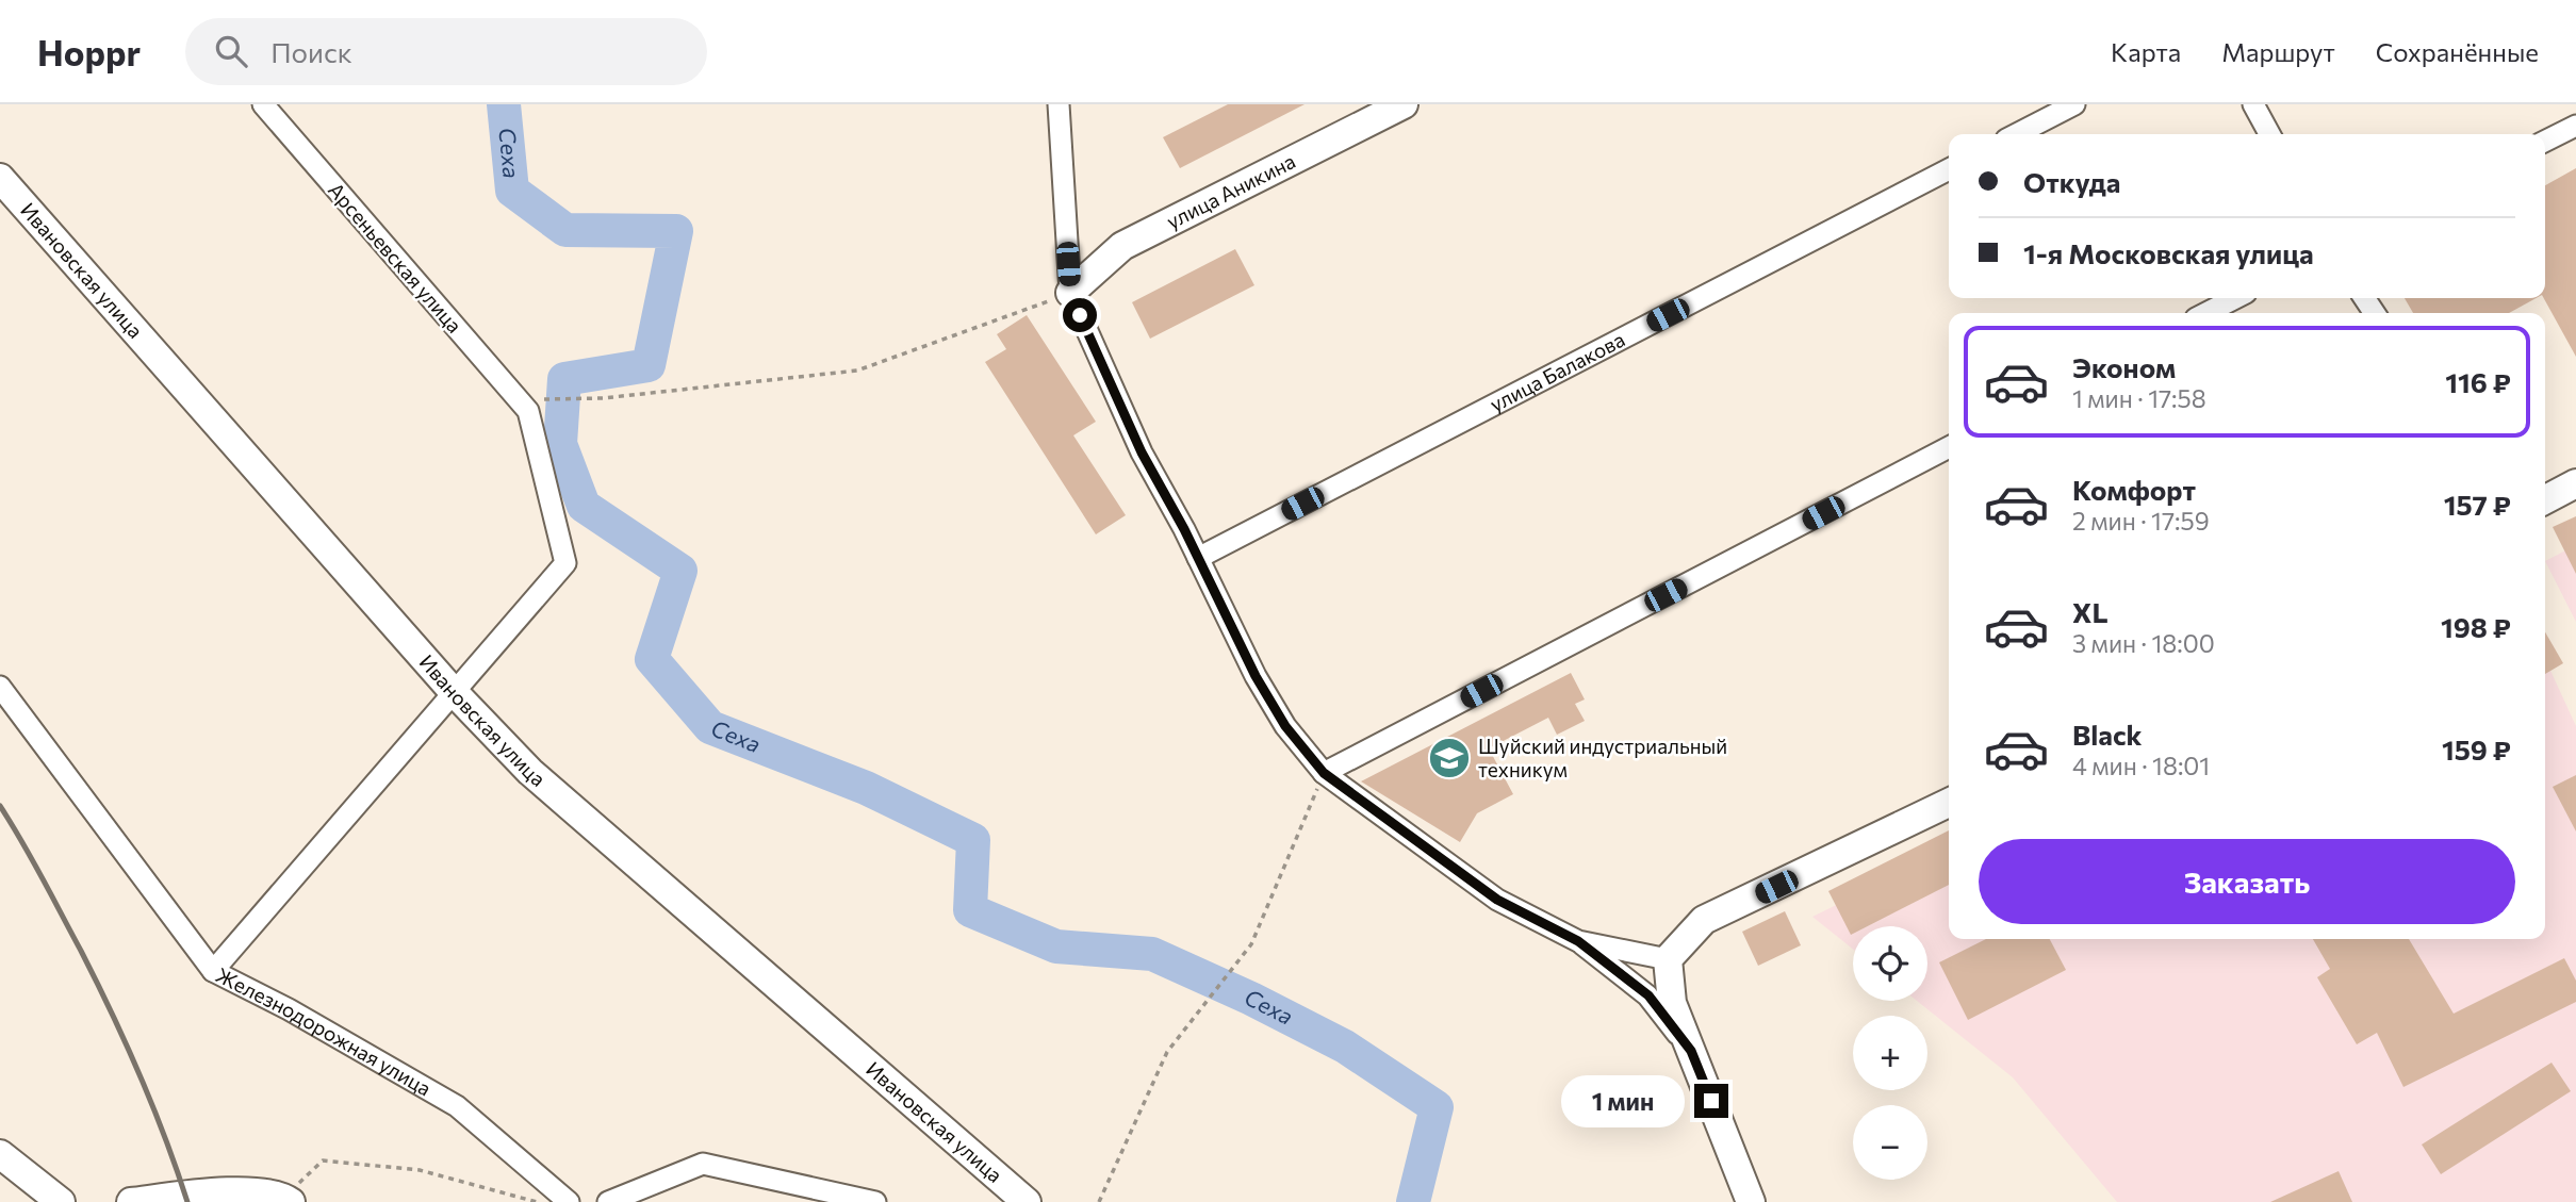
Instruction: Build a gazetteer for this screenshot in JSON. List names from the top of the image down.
{
  "streets": {
    "street": [
      "улица Аникина",
      "Арсеньевская улица",
      "Ивановская улица",
      "улица Балакова",
      "Железнодорожная улица"
    ]
  },
  "water": ["Сеха"],
  "places": {
    "school or university": ["Шуйский индустриальный техникум"]
  },
  "page": {
    "header": "Hoppr",
    "search": "Поиск",
    "nav": ["Карта", "Маршрут", "Сохранённые"],
    "banner": ["Откуда", "1-я Московская улица"],
    "list": [
      {
        "name": "Эконом",
        "note": "1 мин · 17:58",
        "value": "116 ₽"
      },
      {
        "name": "Комфорт",
        "note": "2 мин · 17:59",
        "value": "157 ₽"
      },
      {
        "name": "XL",
        "note": "3 мин · 18:00",
        "value": "198 ₽"
      },
      {
        "name": "Black",
        "note": "4 мин · 18:01",
        "value": "159 ₽"
      }
    ],
    "buttons": "Заказать",
    "map_buttons": ["+", "−"],
    "bubble": "1 мин"
  }
}
